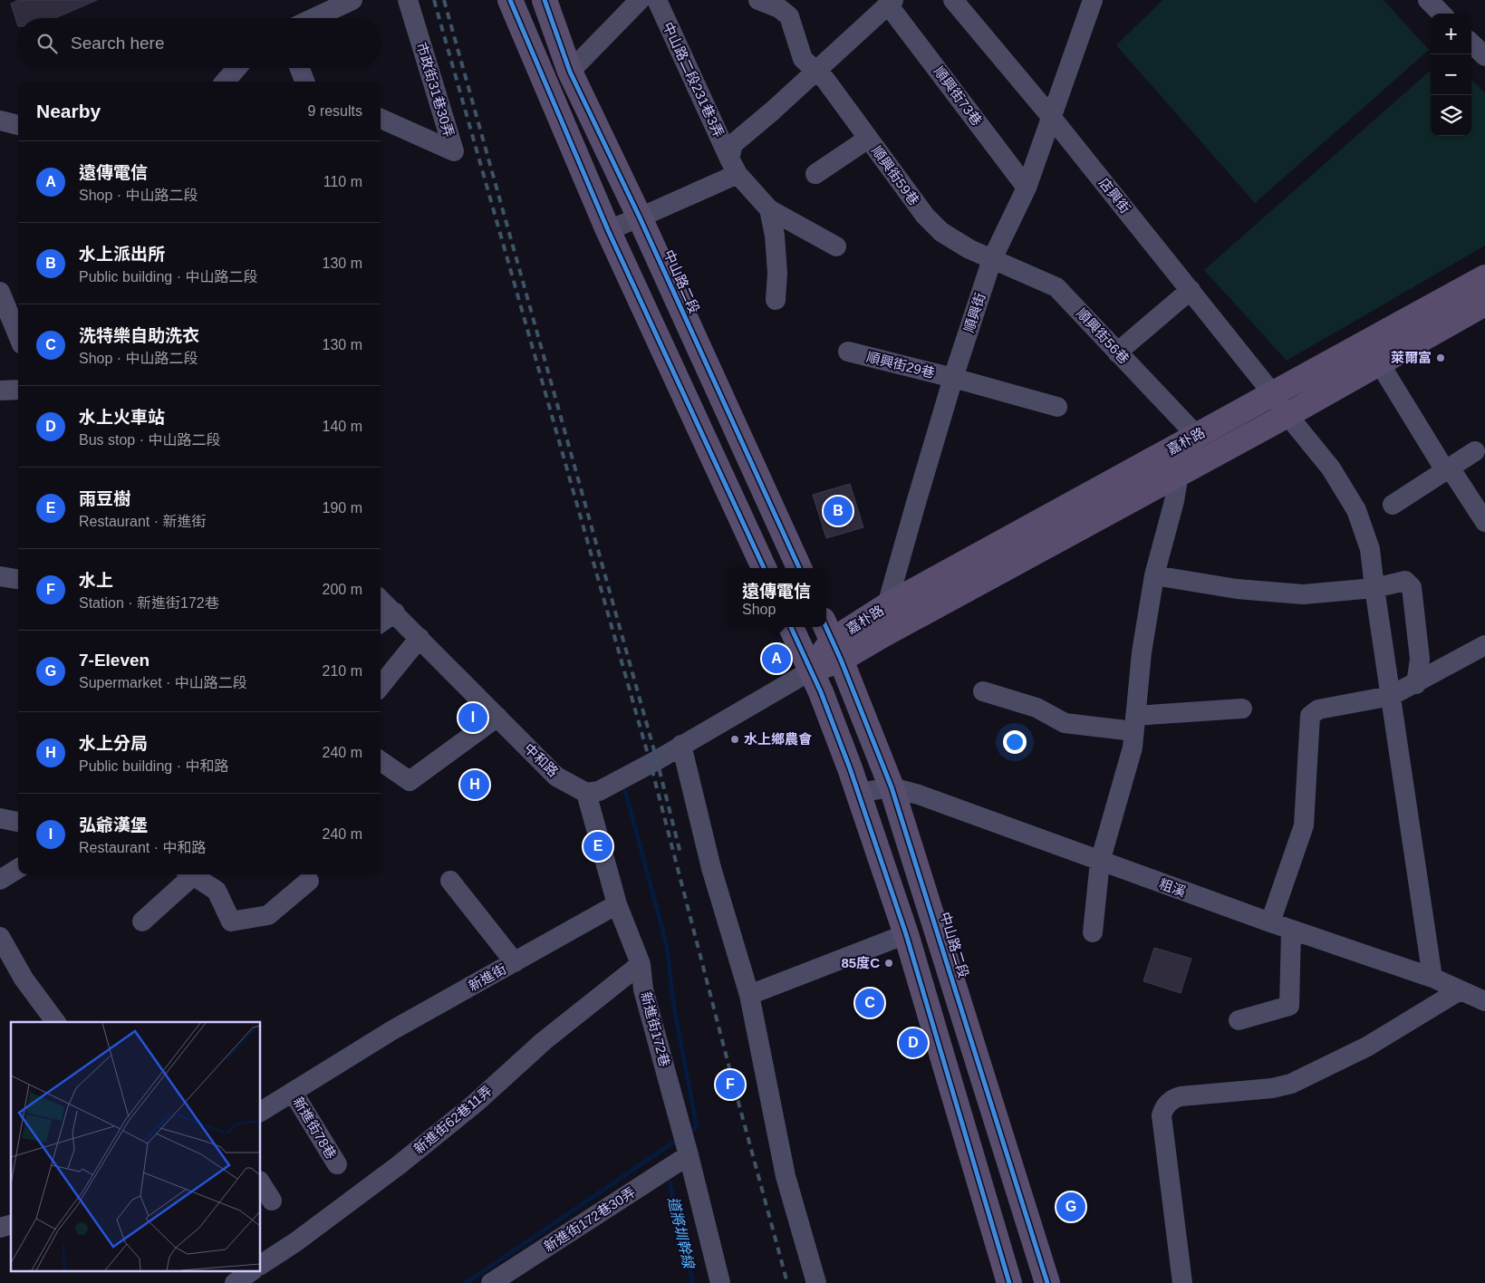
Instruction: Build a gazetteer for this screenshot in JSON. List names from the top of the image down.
{
  "streets": {
    "main road": ["中山路二段", "嘉朴路"],
    "street": [
      "中山路二段231巷3弄",
      "市政街31巷30弄",
      "順興街73巷",
      "順興街59巷",
      "店興街",
      "順興街",
      "順興街56巷",
      "順興街29巷",
      "中和路",
      "粗溪",
      "新進街",
      "新進街172巷",
      "新進街62巷11弄",
      "新進街78巷",
      "新進街172巷30弄"
    ]
  },
  "crossings": [
    ["順興街73巷", "順興街"],
    ["順興街59巷", "順興街"],
    ["順興街59巷", "順興街56巷"],
    ["店興街", "順興街"],
    ["店興街", "嘉朴路"],
    ["店興街", "粗溪"],
    ["中山路二段", "嘉朴路"],
    ["中山路二段", "粗溪"],
    ["順興街", "順興街56巷"],
    ["順興街", "順興街29巷"],
    ["順興街", "嘉朴路"],
    ["順興街56巷", "嘉朴路"],
    ["新進街", "新進街172巷"],
    ["新進街", "新進街78巷"],
    ["新進街172巷", "新進街62巷11弄"],
    ["新進街172巷", "新進街172巷30弄"]
  ],
  "water": ["道將圳幹線"],
  "places": ["萊爾富", "水上鄉農會", "85度C"],
  "page": {
    "map_buttons": ["+", "−"],
    "search": "Search here",
    "heading": ["Nearby", "9 results"],
    "list": [
      {
        "mark": "A",
        "name": "遠傳電信",
        "note": "Shop · 中山路二段",
        "value": "110 m"
      },
      {
        "mark": "B",
        "name": "水上派出所",
        "note": "Public building · 中山路二段",
        "value": "130 m"
      },
      {
        "mark": "C",
        "name": "洗特樂自助洗衣",
        "note": "Shop · 中山路二段",
        "value": "130 m"
      },
      {
        "mark": "D",
        "name": "水上火車站",
        "note": "Bus stop · 中山路二段",
        "value": "140 m"
      },
      {
        "mark": "E",
        "name": "雨豆樹",
        "note": "Restaurant · 新進街",
        "value": "190 m"
      },
      {
        "mark": "F",
        "name": "水上",
        "note": "Station · 新進街172巷",
        "value": "200 m"
      },
      {
        "mark": "G",
        "name": "7-Eleven",
        "note": "Supermarket · 中山路二段",
        "value": "210 m"
      },
      {
        "mark": "H",
        "name": "水上分局",
        "note": "Public building · 中和路",
        "value": "240 m"
      },
      {
        "mark": "I",
        "name": "弘爺漢堡",
        "note": "Restaurant · 中和路",
        "value": "240 m"
      }
    ],
    "pins": [
      "B",
      "A",
      "I",
      "H",
      "E",
      "C",
      "D",
      "F",
      "G"
    ],
    "popup": ["遠傳電信", "Shop"]
  }
}
